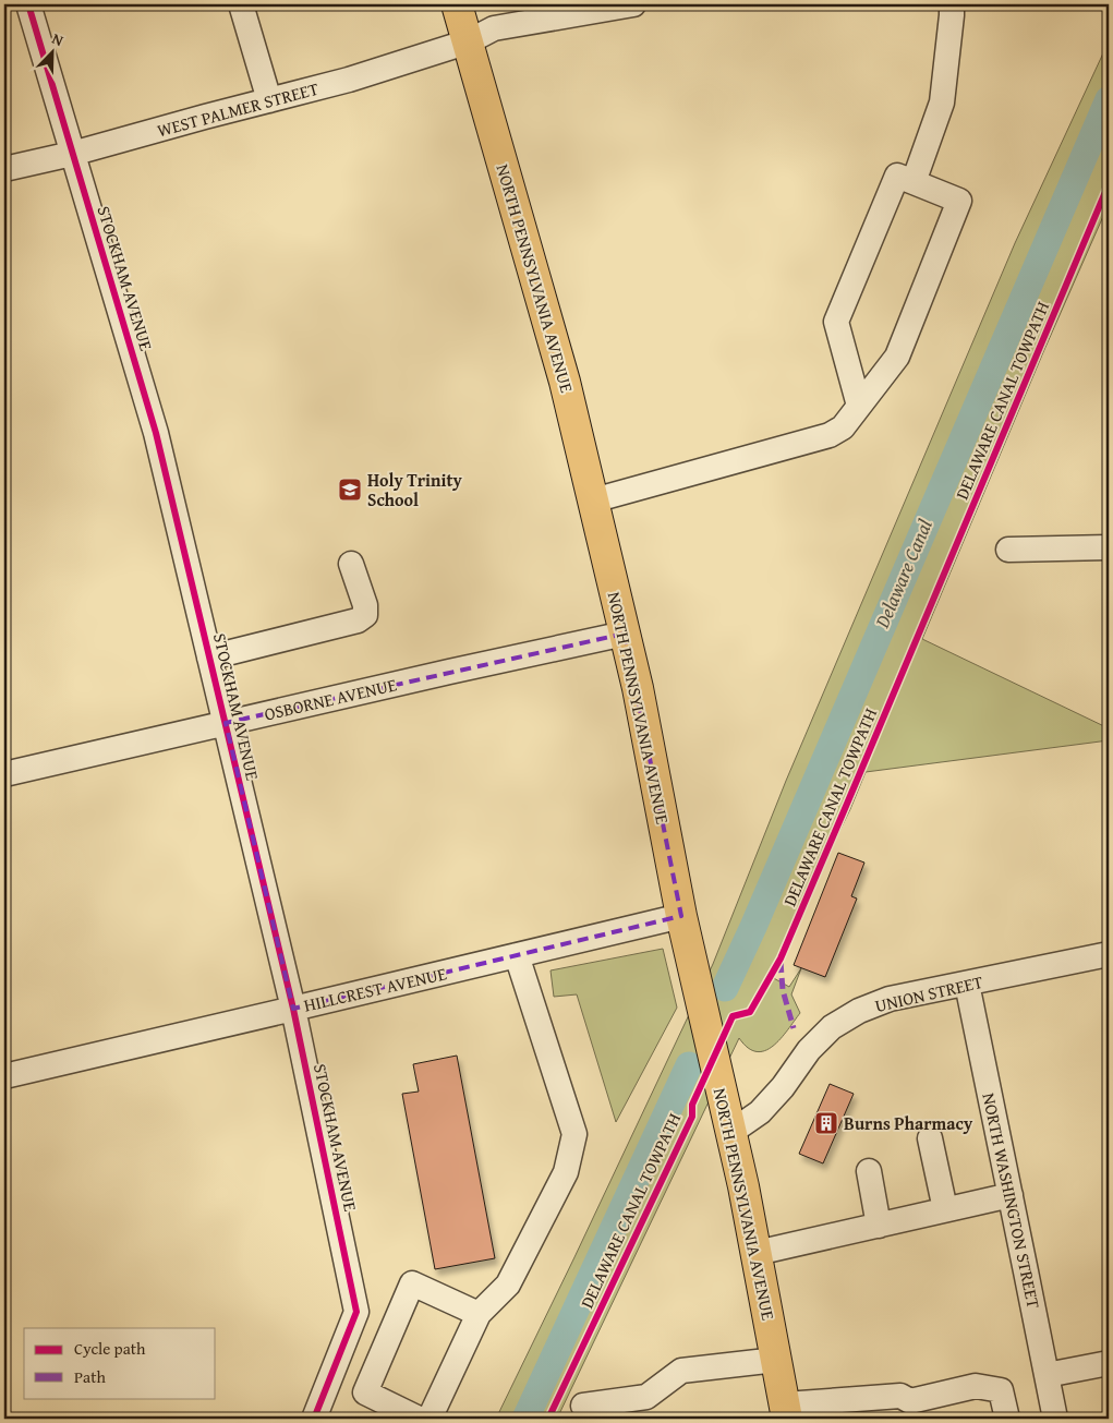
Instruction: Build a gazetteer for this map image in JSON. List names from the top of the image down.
{
  "streets": {
    "main road": ["NORTH PENNSYLVANIA AVENUE"],
    "street": [
      "WEST PALMER STREET",
      "STOCKHAM AVENUE",
      "OSBORNE AVENUE",
      "HILLCREST AVENUE",
      "UNION STREET",
      "NORTH WASHINGTON STREET"
    ],
    "cycle path": ["DELAWARE CANAL TOWPATH"]
  },
  "crossings": [
    ["WEST PALMER STREET", "STOCKHAM AVENUE"],
    ["WEST PALMER STREET", "NORTH PENNSYLVANIA AVENUE"],
    ["STOCKHAM AVENUE", "OSBORNE AVENUE"],
    ["STOCKHAM AVENUE", "HILLCREST AVENUE"],
    ["NORTH PENNSYLVANIA AVENUE", "OSBORNE AVENUE"],
    ["NORTH PENNSYLVANIA AVENUE", "HILLCREST AVENUE"],
    ["NORTH PENNSYLVANIA AVENUE", "UNION STREET"],
    ["UNION STREET", "NORTH WASHINGTON STREET"]
  ],
  "water": ["Delaware Canal"],
  "places": {
    "school or university": ["Holy Trinity School"],
    "building": ["Burns Pharmacy"]
  },
  "legend": ["Cycle path", "Path"],
  "north": "top right"
}
